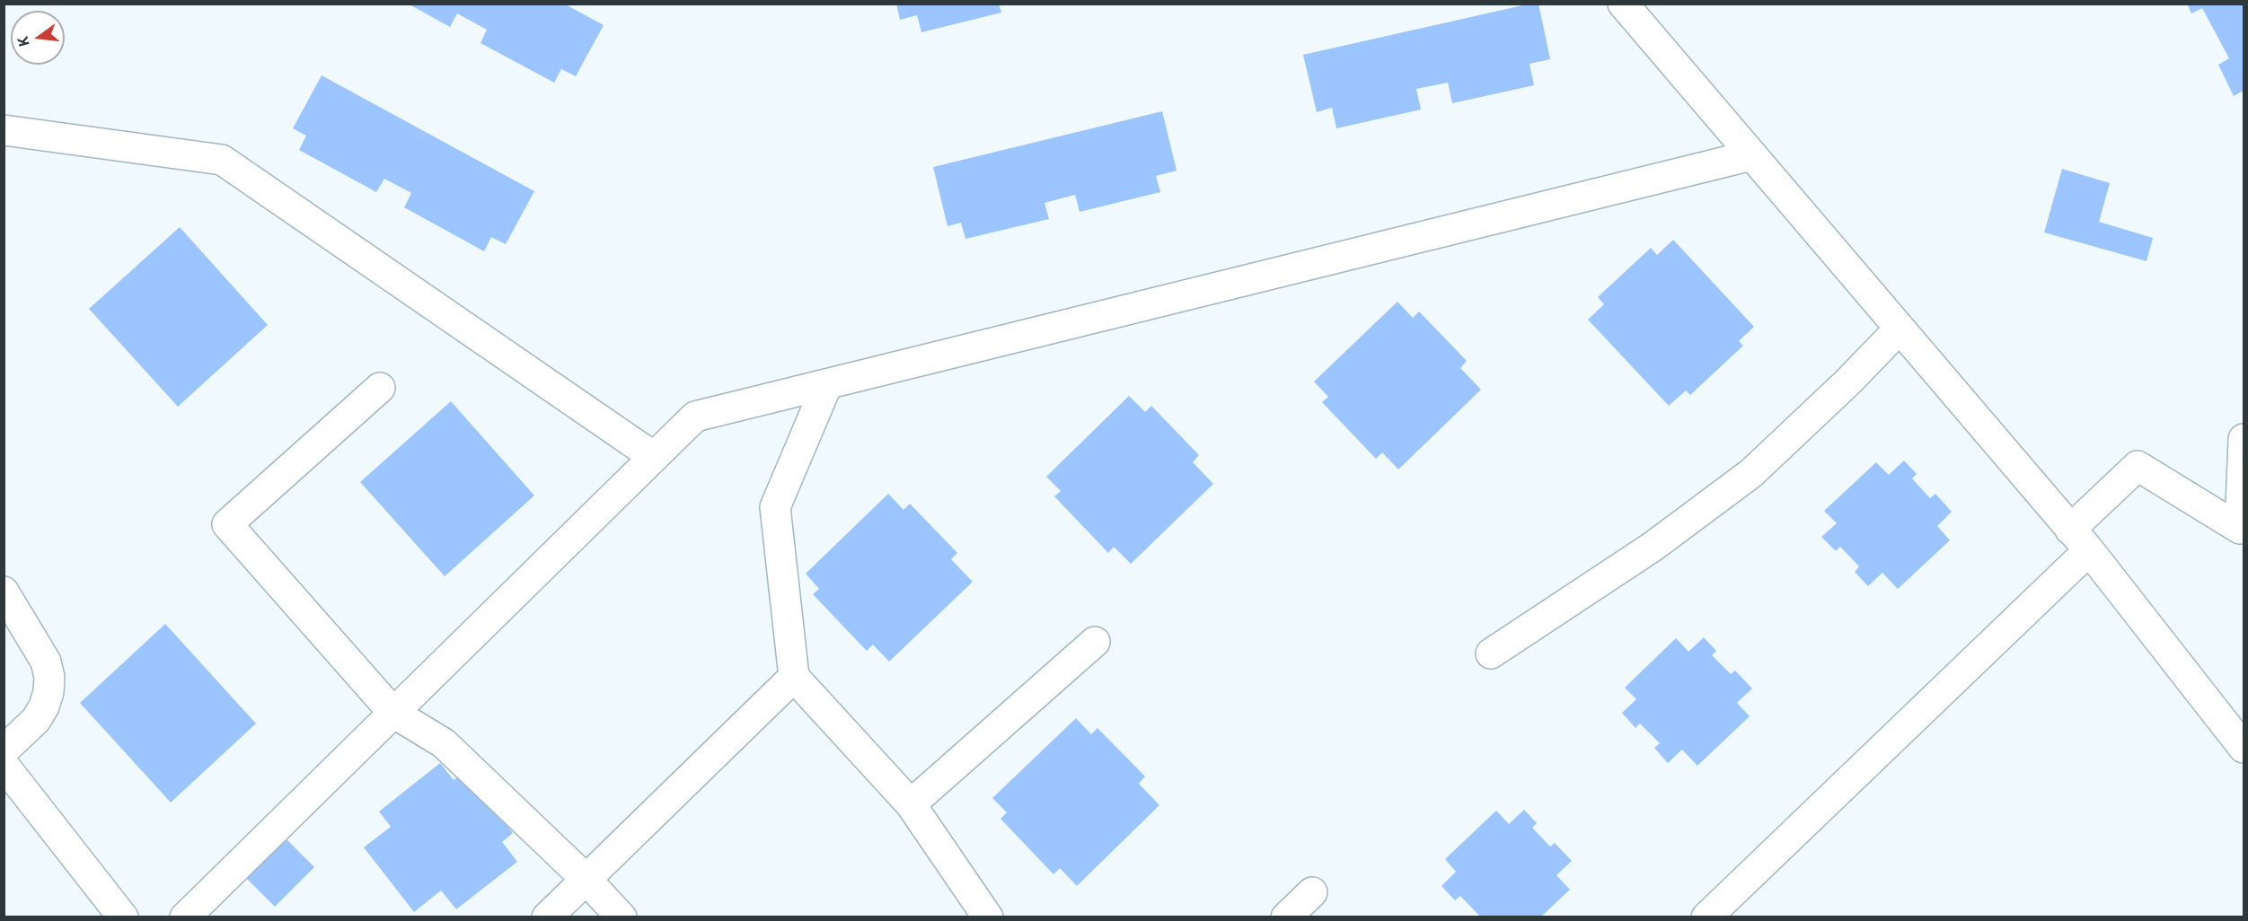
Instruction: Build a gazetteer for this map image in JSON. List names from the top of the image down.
{
  "north": "left"
}
